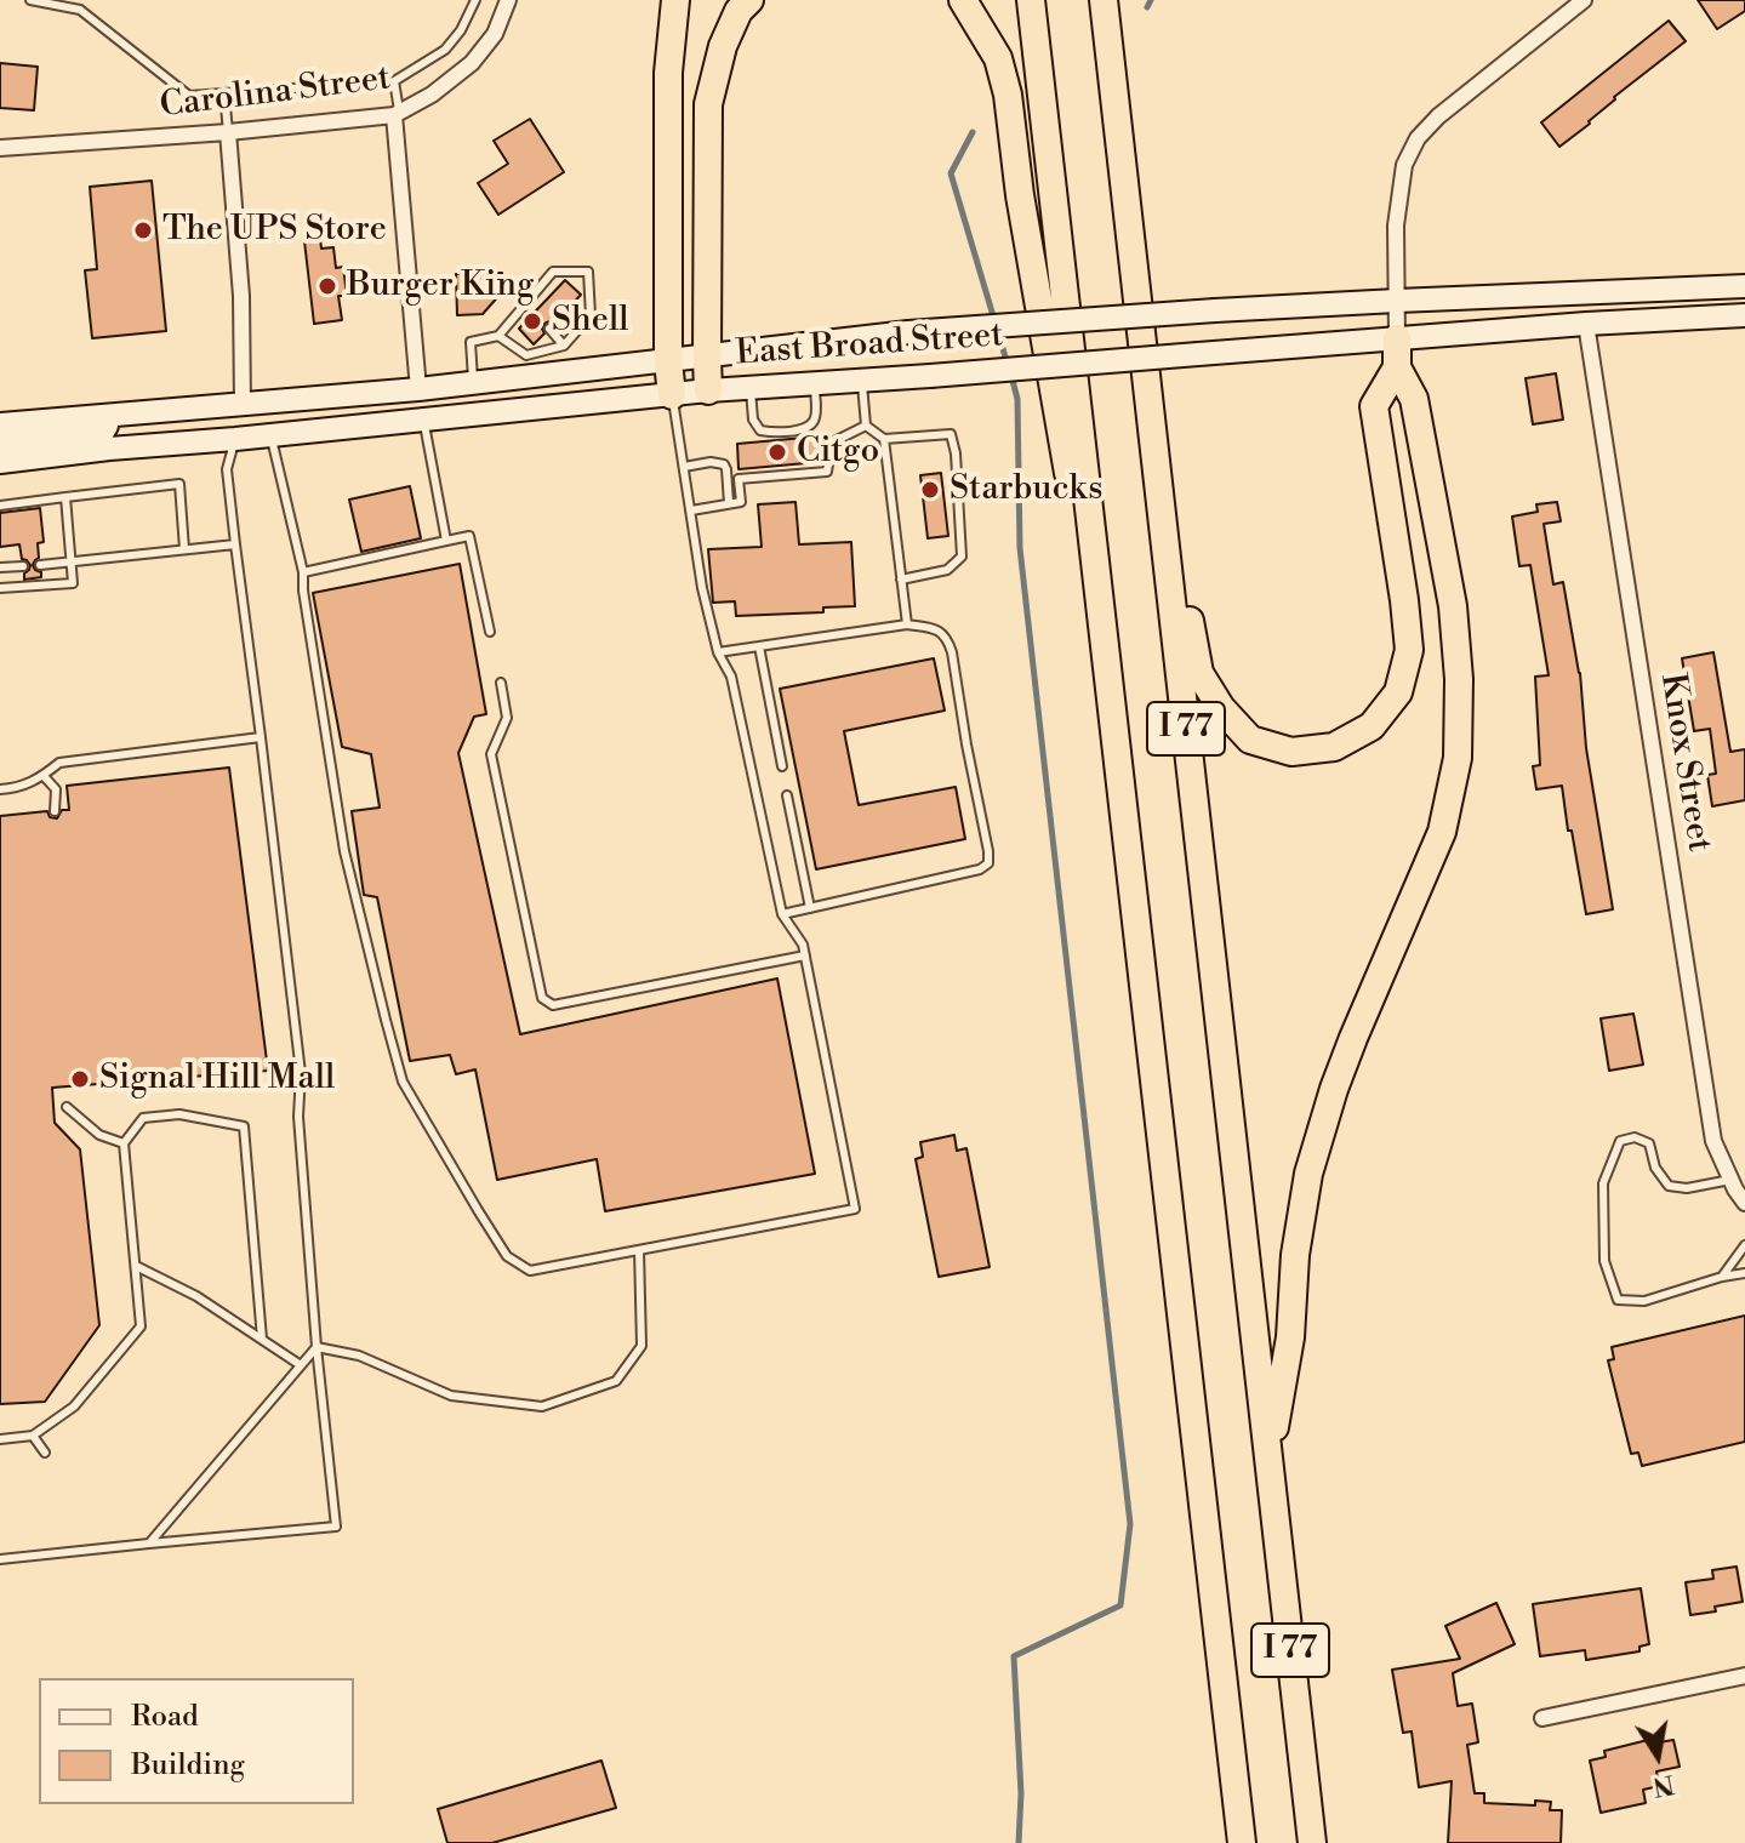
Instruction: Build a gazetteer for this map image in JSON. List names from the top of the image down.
{
  "streets": {
    "highway": ["I 77"],
    "main road": ["East Broad Street"],
    "street": ["Carolina Street", "Knox Street"]
  },
  "crossings": [
    ["East Broad Street", "Knox Street"]
  ],
  "places": [
    "The UPS Store",
    "Burger King",
    "Shell",
    "Citgo",
    "Starbucks",
    "Signal Hill Mall"
  ],
  "legend": ["Road", "Building"],
  "north": "bottom"
}
